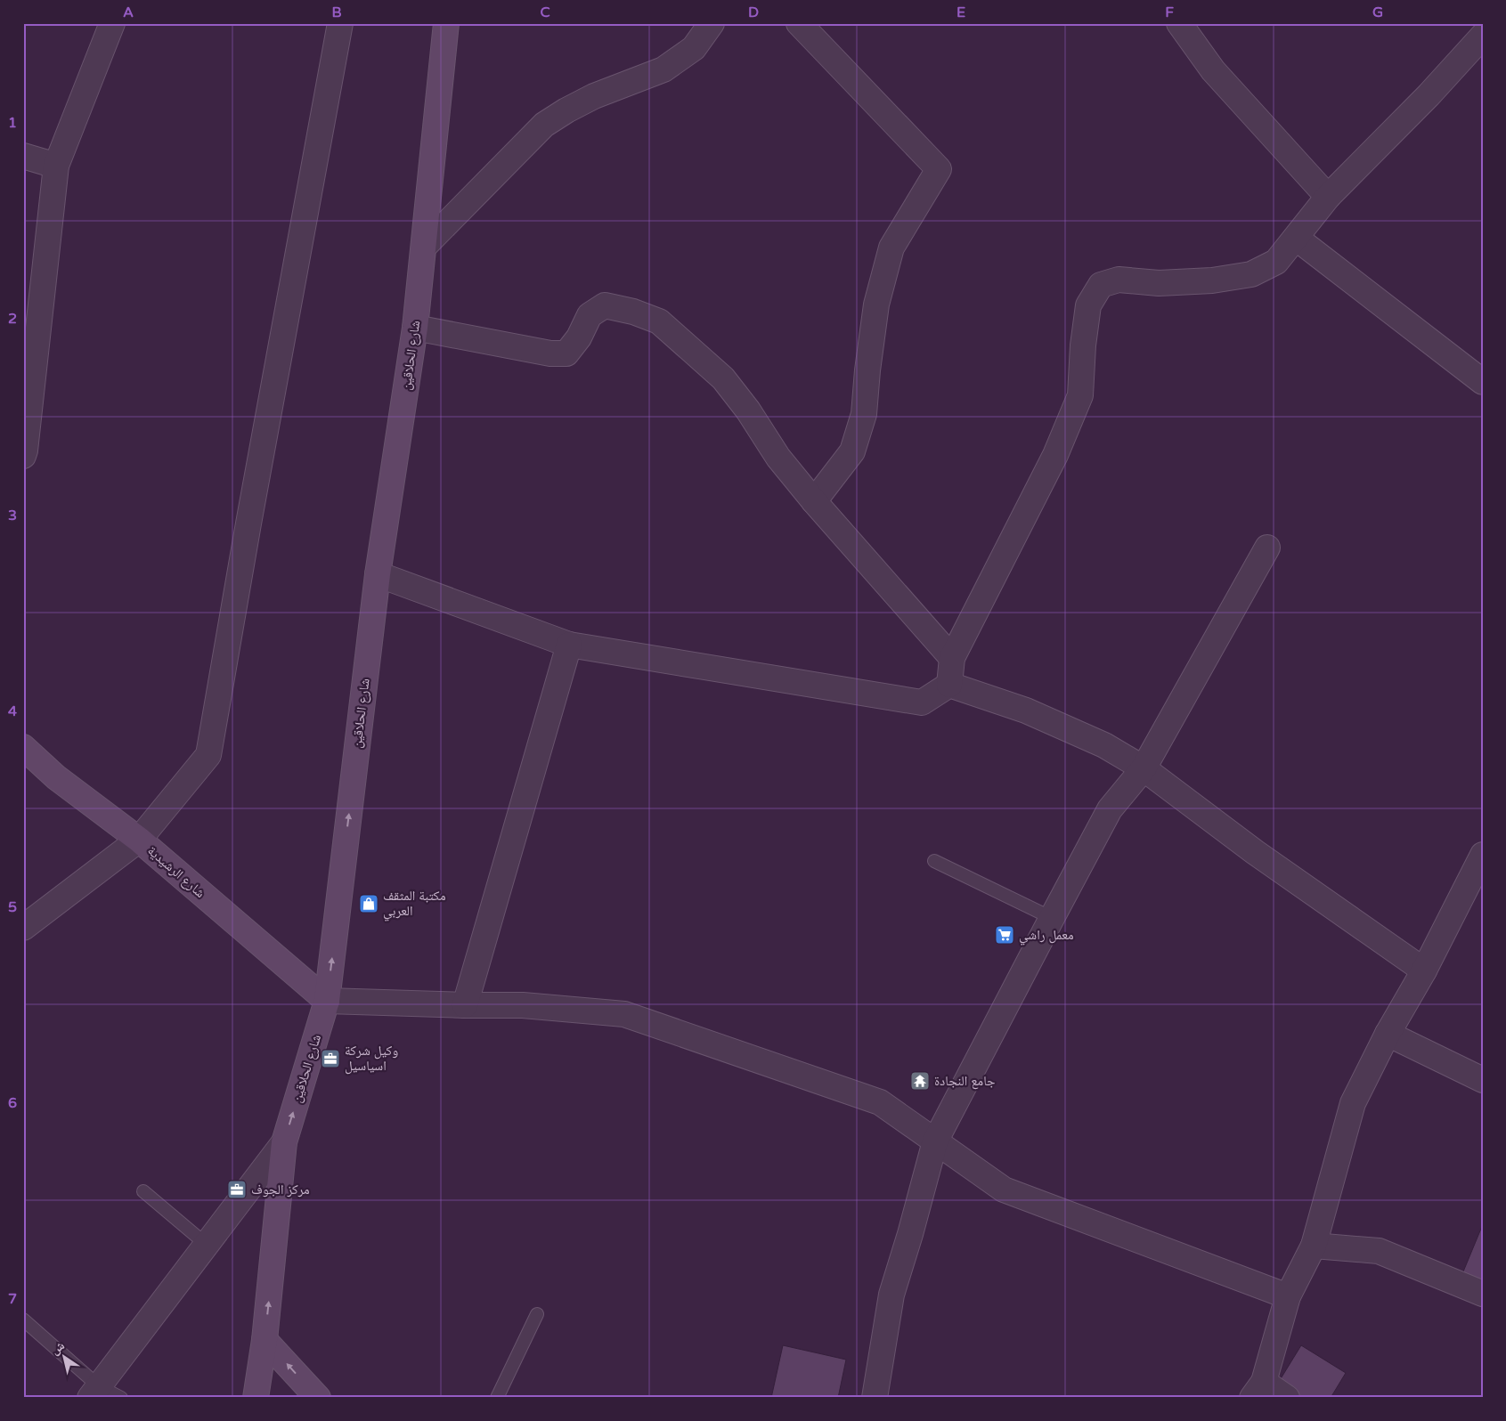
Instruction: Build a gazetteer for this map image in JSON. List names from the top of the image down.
{
  "streets": {
    "main road": ["شارع الحلاقين", "شارع الرشيدية"]
  },
  "crossings": [
    ["شارع الحلاقين", "شارع الرشيدية"]
  ],
  "one_way": ["شارع الحلاقين"],
  "places": {
    "shop": ["مكتبة المثقف العربي"],
    "supermarket": ["معمل راشي"],
    "office": ["وكيل شركة اسياسيل", "مركز الجوف"],
    "temple": ["جامع النجادة"]
  },
  "north": "top left",
  "grid": {
    "columns": [
      "A",
      "B",
      "C",
      "D",
      "E",
      "F",
      "G"
    ],
    "rows": [
      "1",
      "2",
      "3",
      "4",
      "5",
      "6",
      "7"
    ]
  }
}
